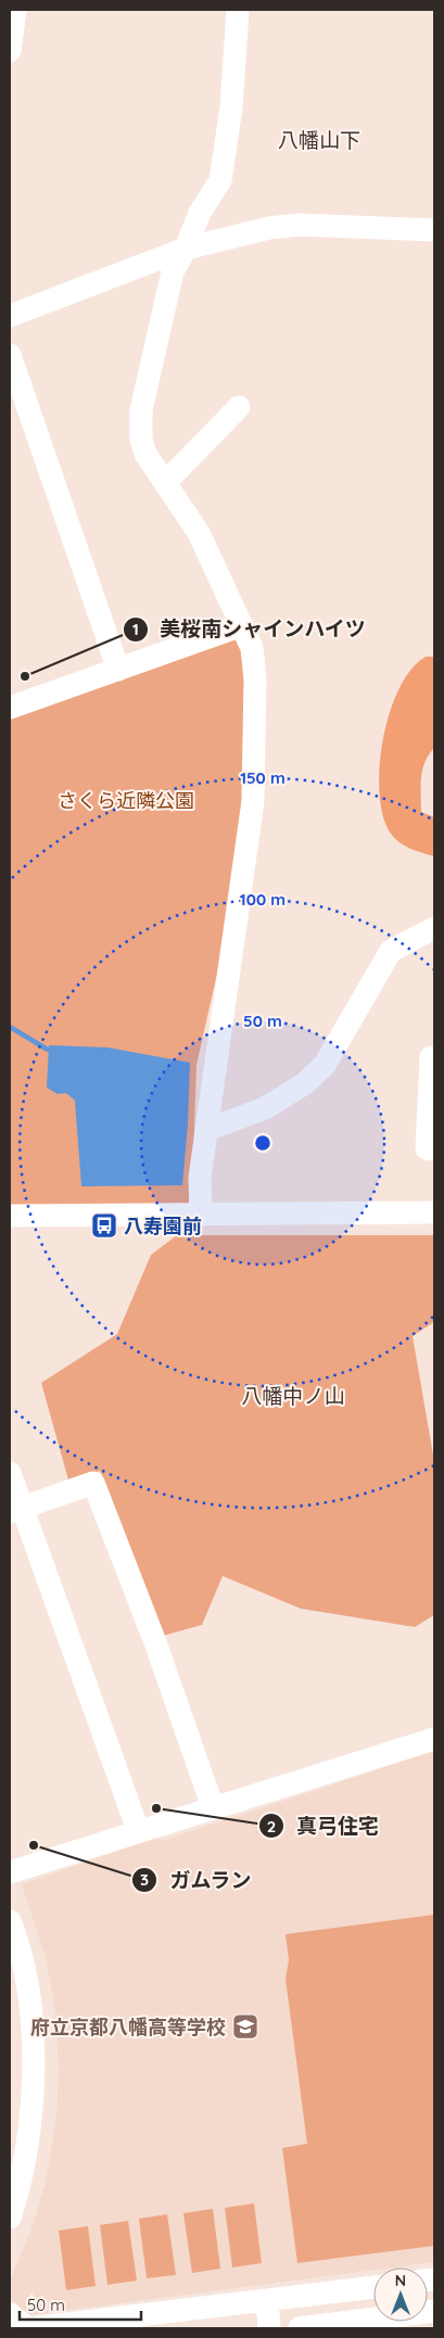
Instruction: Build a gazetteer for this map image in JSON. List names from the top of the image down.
{
  "districts": ["八幡山下", "八幡中ノ山"],
  "parks": ["さくら近隣公園"],
  "places": {
    "other": ["美桜南シャインハイツ", "真弓住宅", "ガムラン"],
    "bus stop": ["八寿園前"],
    "school or university": ["府立京都八幡高等学校"]
  },
  "scale_bar": "50 m",
  "north": "top",
  "rings": ["150 m", "100 m", "50 m"]
}
